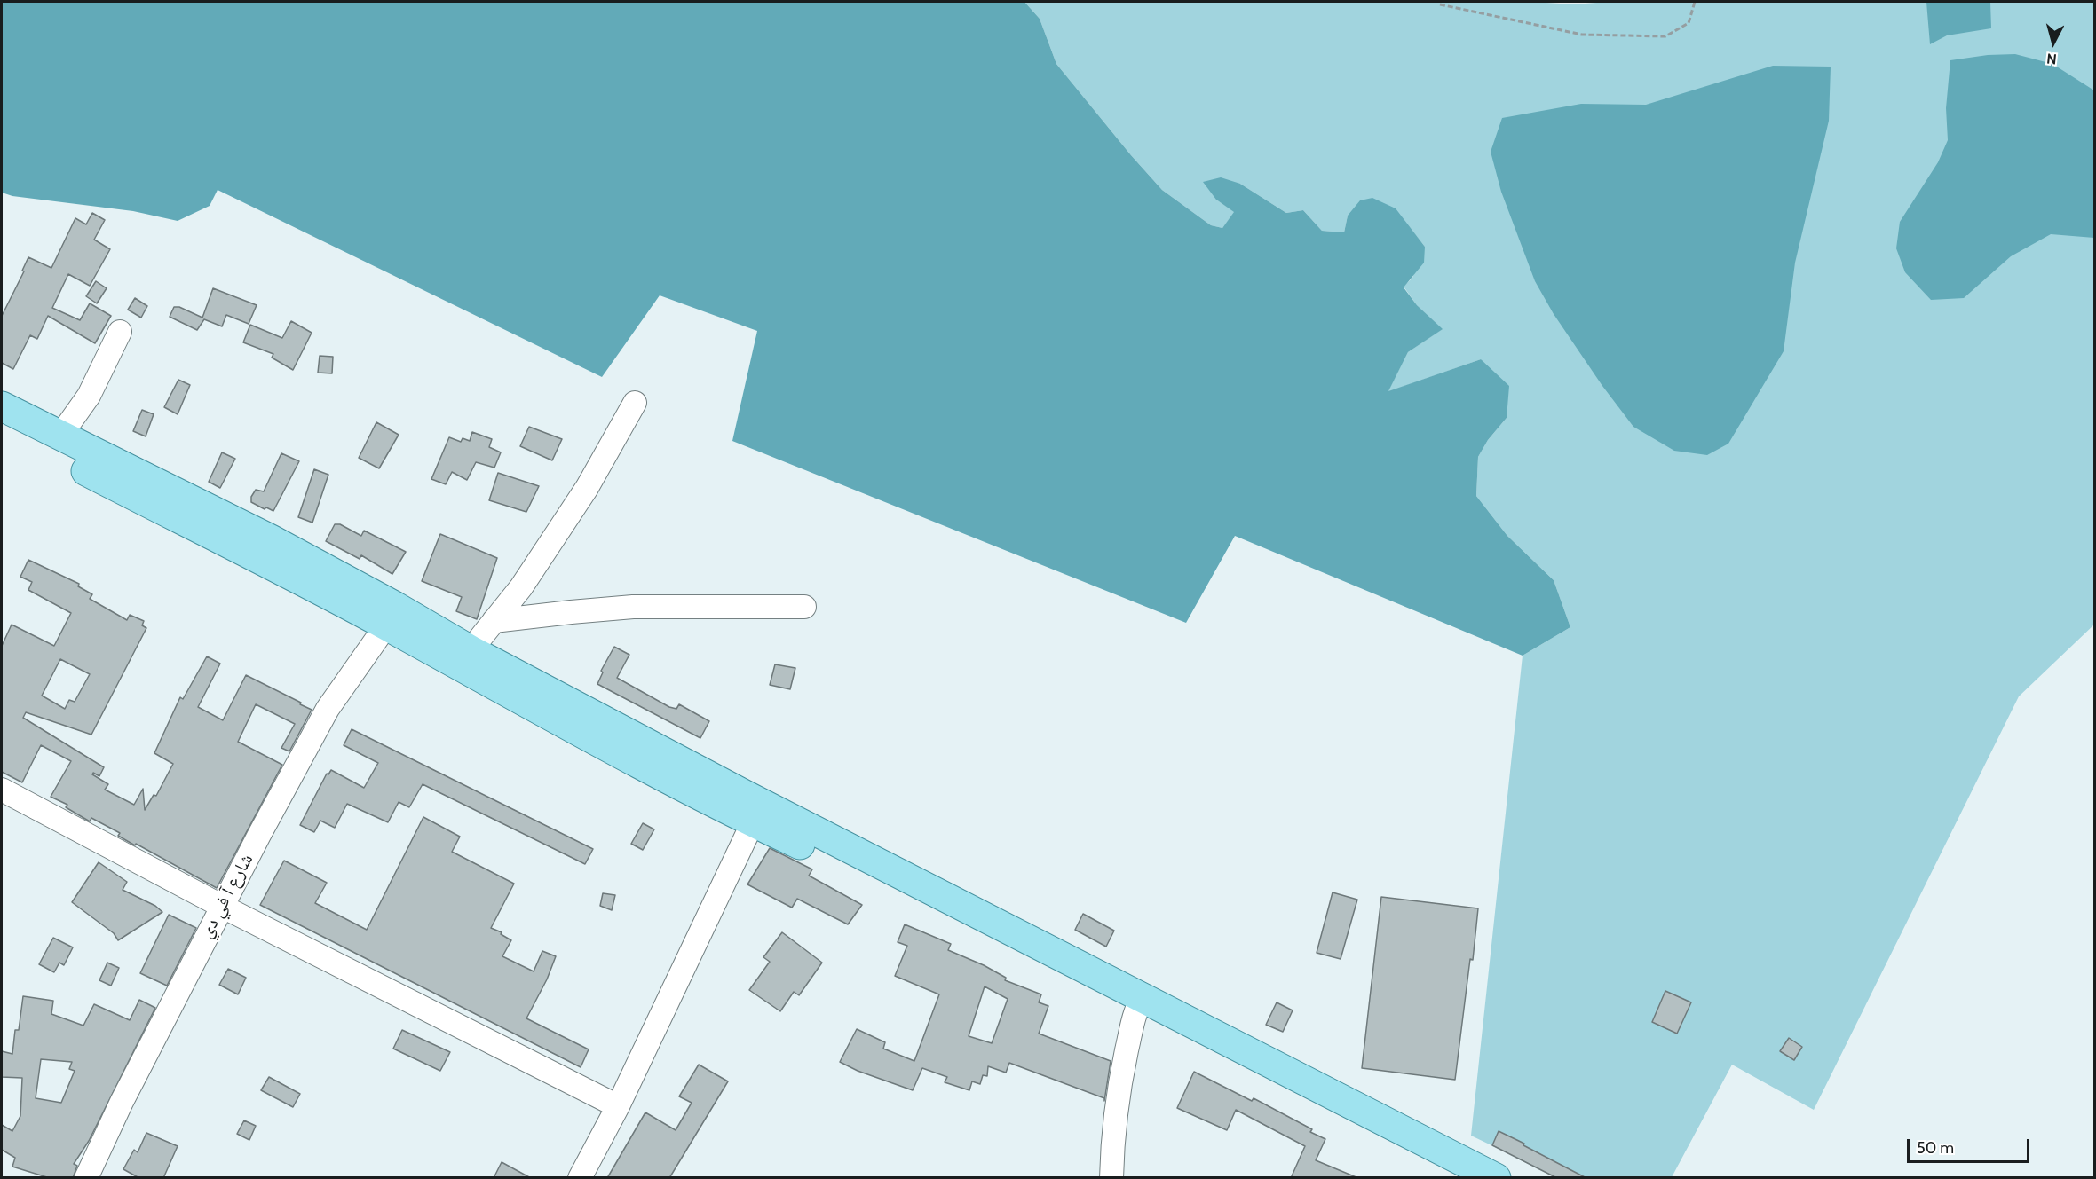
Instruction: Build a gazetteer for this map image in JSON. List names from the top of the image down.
{
  "streets": {
    "street": ["شارع آ في دي"]
  },
  "scale_bar": "50 m",
  "north": "bottom"
}
